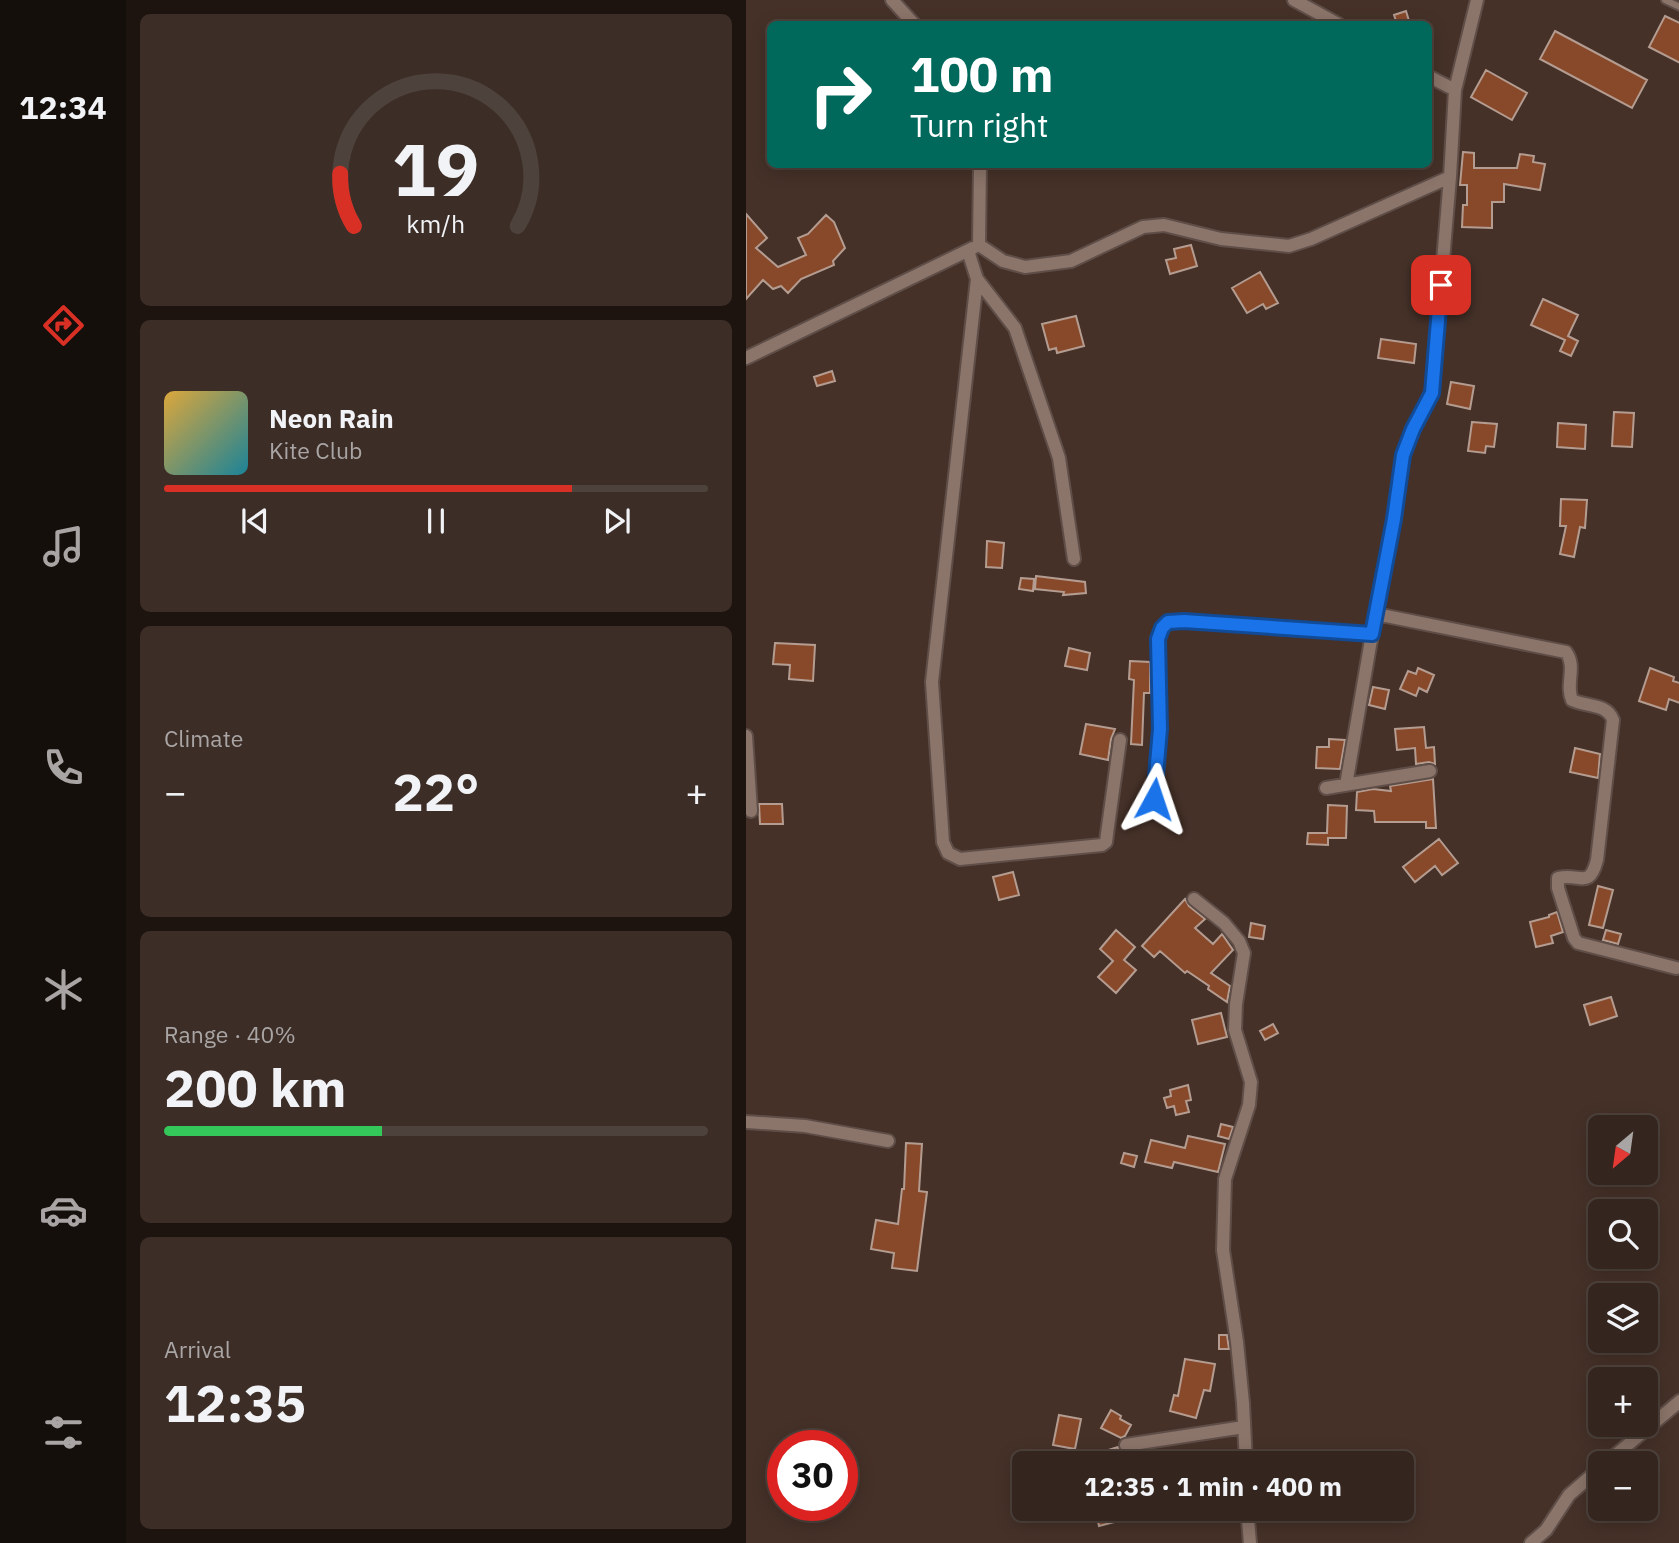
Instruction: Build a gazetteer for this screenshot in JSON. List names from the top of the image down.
{
  "north": "bottom left",
  "page": {
    "tabs": "12:34",
    "turn": ["100 m", "Turn right"],
    "song": ["Neon Rain", "Kite Club"],
    "tile": [
      "Climate",
      ["Range · 40%", "200 km"],
      ["Arrival", "12:35"]
    ],
    "heat": ["−", "22°", "+"],
    "map_buttons": ["+", "−"],
    "limit": "30",
    "trip": "12:35 · 1 min · 400 m",
    "gauge": ["19", "km/h"]
  }
}
